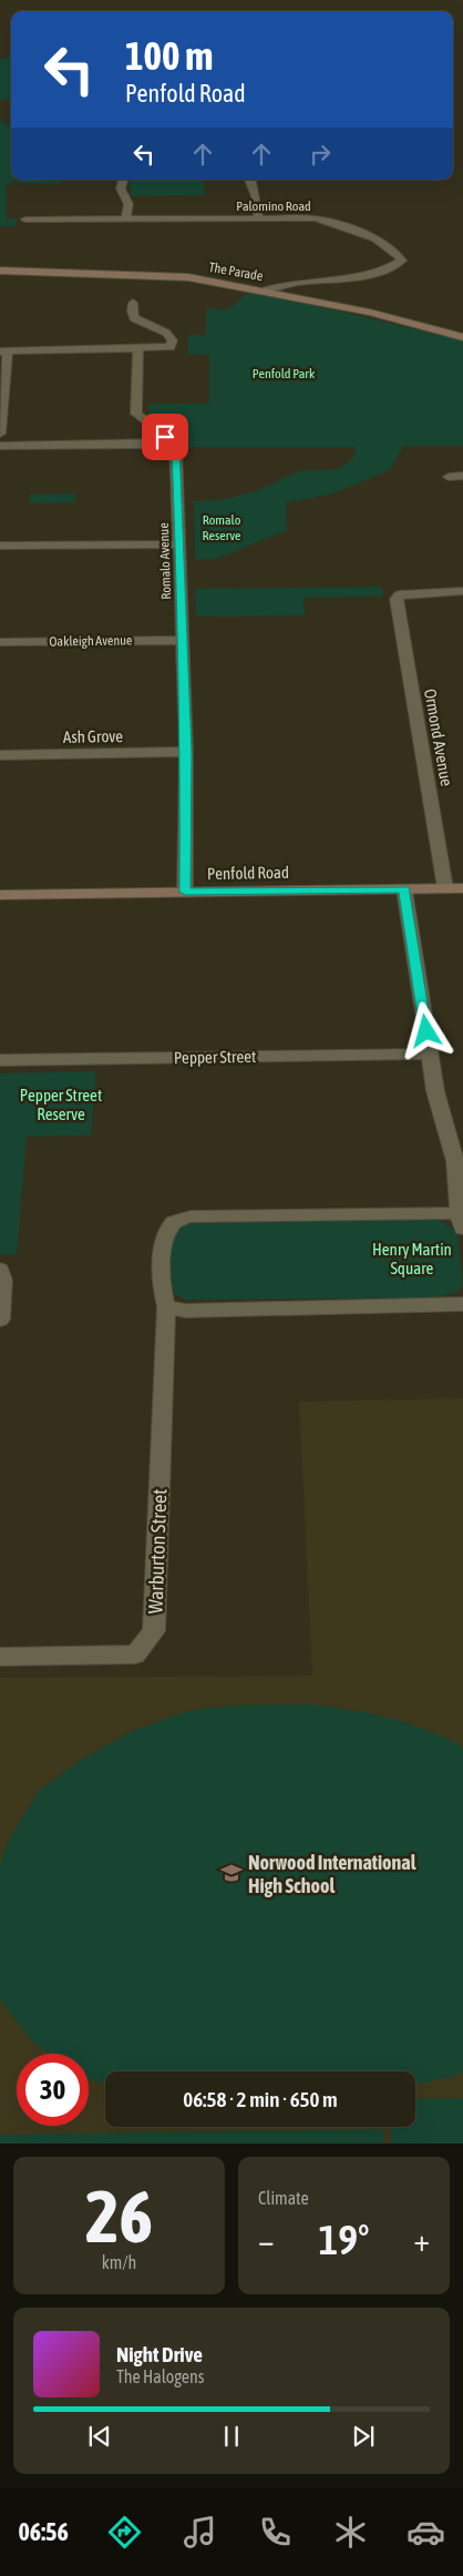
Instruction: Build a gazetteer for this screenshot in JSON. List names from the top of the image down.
{
  "streets": {
    "street": [
      "Palomino Road",
      "The Parade",
      "Romalo Avenue",
      "Oakleigh Avenue",
      "Ash Grove",
      "Ormond Avenue",
      "Penfold Road",
      "Pepper Street",
      "Warburton Street"
    ]
  },
  "crossings": [
    ["Palomino Road", "The Parade"],
    ["Romalo Avenue", "Oakleigh Avenue"],
    ["Romalo Avenue", "Ash Grove"],
    ["Romalo Avenue", "Penfold Road"],
    ["Ormond Avenue", "Penfold Road"]
  ],
  "parks": [
    "Penfold Park",
    "Romalo Reserve",
    "Pepper Street Reserve",
    "Henry Martin Square"
  ],
  "places": {
    "school or university": ["Norwood International High School"]
  },
  "page": {
    "turn": ["100 m", "Penfold Road"],
    "limit": "30",
    "trip": "06:58 · 2 min · 650 m",
    "tile": [
      ["26", "km/h"],
      "Climate"
    ],
    "heat": ["−", "19°", "+"],
    "song": ["Night Drive", "The Halogens"],
    "tabs": "06:56"
  }
}
